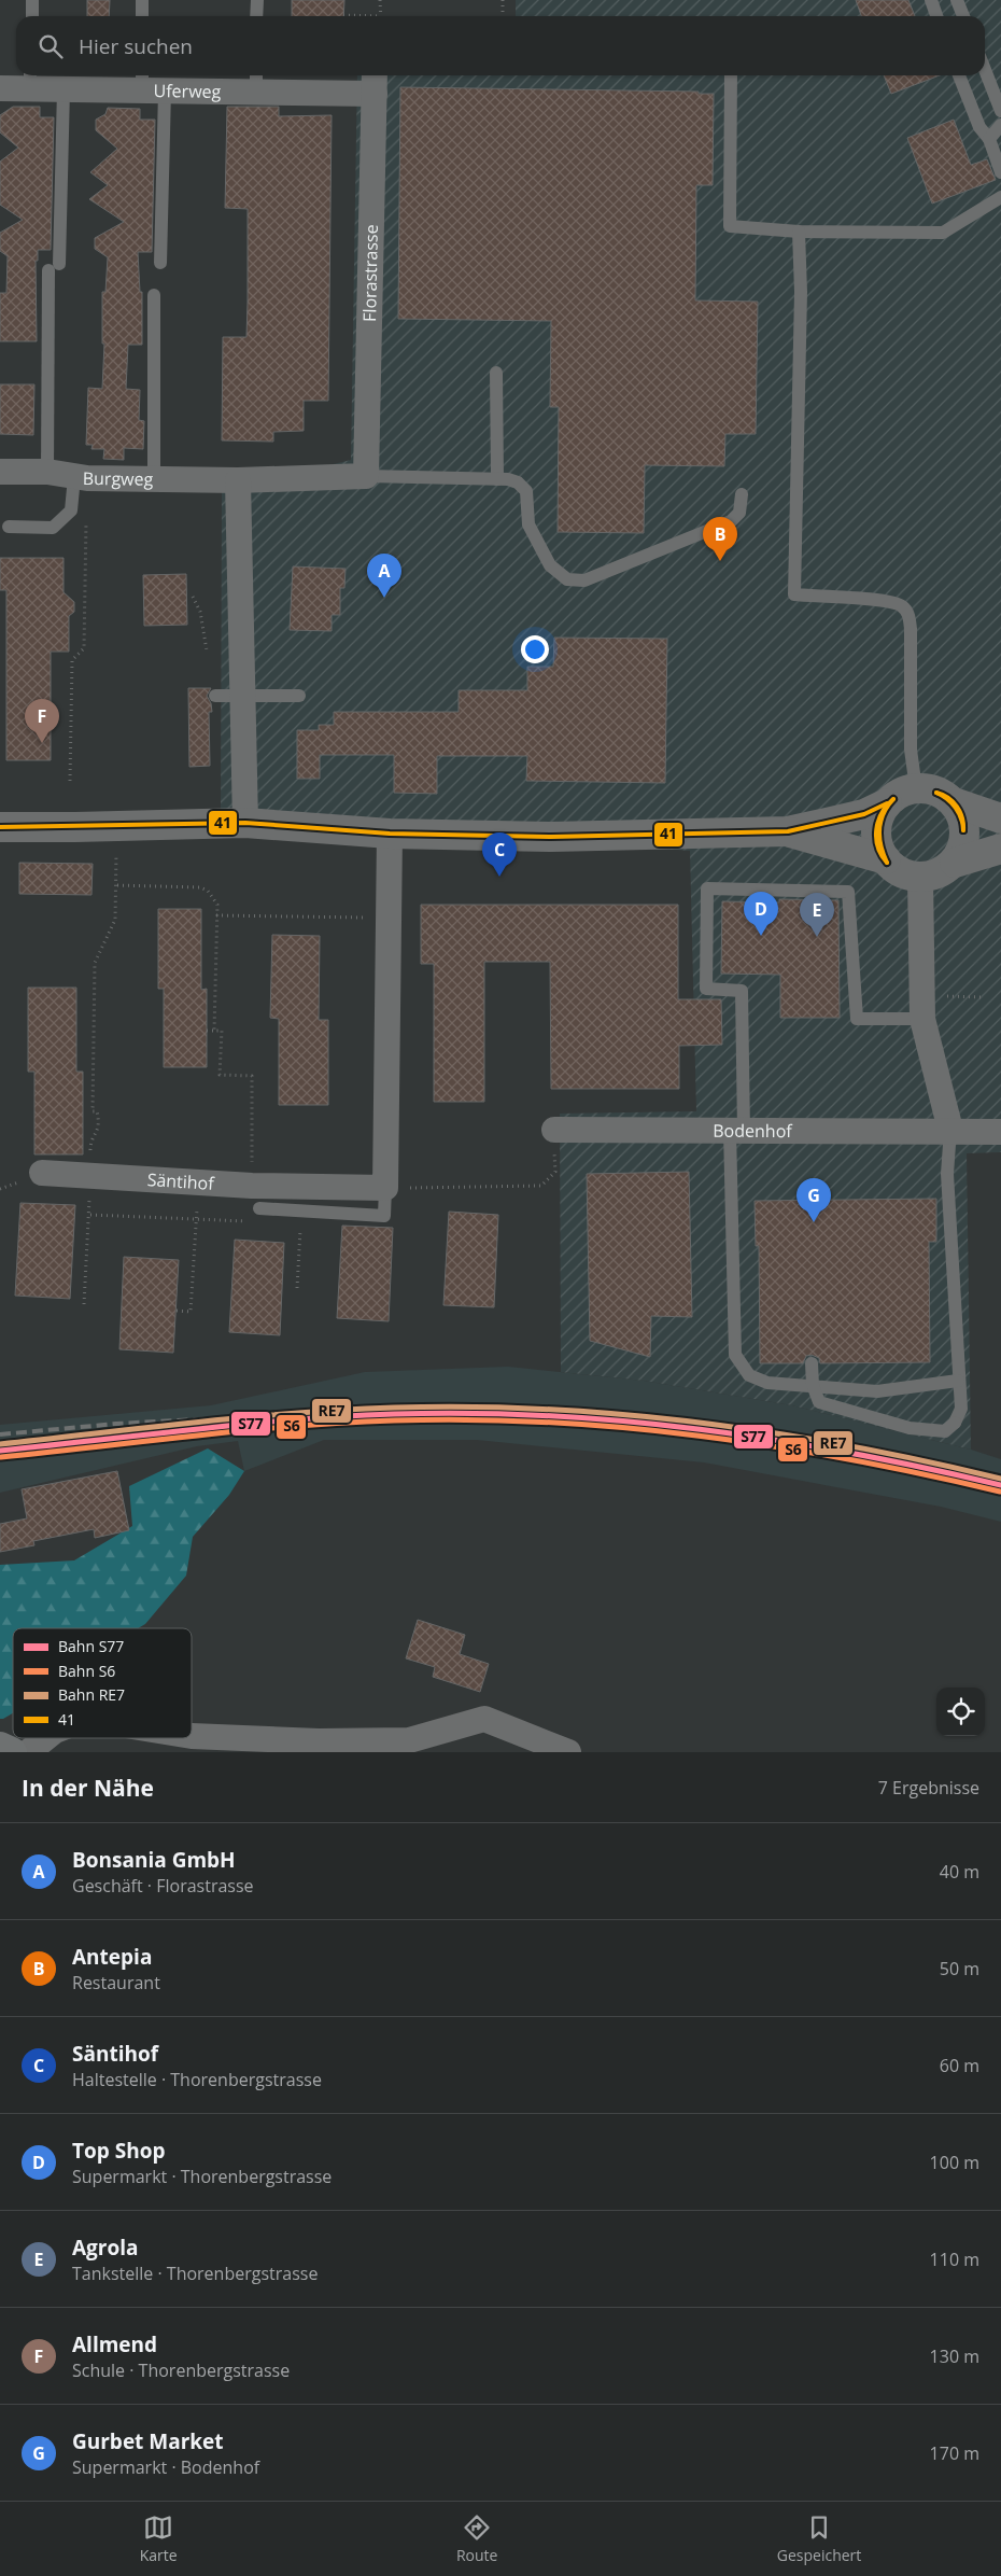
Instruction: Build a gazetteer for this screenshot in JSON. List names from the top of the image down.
{
  "streets": {
    "street": [
      "Uferweg",
      "Florastrasse",
      "Burgweg",
      "Bodenhof",
      "Säntihof"
    ]
  },
  "crossings": [
    ["Uferweg", "Florastrasse"],
    ["Florastrasse", "Burgweg"]
  ],
  "lines": [
    "transit line 41",
    "rail line RE7",
    "rail line S77",
    "rail line S6"
  ],
  "legend": [
    "Bahn S77",
    "Bahn S6",
    "Bahn RE7",
    "41"
  ],
  "page": {
    "search": "Hier suchen",
    "pins": [
      "B",
      "A",
      "F",
      "C",
      "D",
      "E",
      "G"
    ],
    "heading": ["In der Nähe", "7 Ergebnisse"],
    "list": [
      {
        "mark": "A",
        "name": "Bonsania GmbH",
        "note": "Geschäft · Florastrasse",
        "value": "40 m"
      },
      {
        "mark": "B",
        "name": "Antepia",
        "note": "Restaurant",
        "value": "50 m"
      },
      {
        "mark": "C",
        "name": "Säntihof",
        "note": "Haltestelle · Thorenbergstrasse",
        "value": "60 m"
      },
      {
        "mark": "D",
        "name": "Top Shop",
        "note": "Supermarkt · Thorenbergstrasse",
        "value": "100 m"
      },
      {
        "mark": "E",
        "name": "Agrola",
        "note": "Tankstelle · Thorenbergstrasse",
        "value": "110 m"
      },
      {
        "mark": "F",
        "name": "Allmend",
        "note": "Schule · Thorenbergstrasse",
        "value": "130 m"
      },
      {
        "mark": "G",
        "name": "Gurbet Market",
        "note": "Supermarkt · Bodenhof",
        "value": "170 m"
      }
    ],
    "nav": ["Karte", "Route", "Gespeichert"]
  }
}
